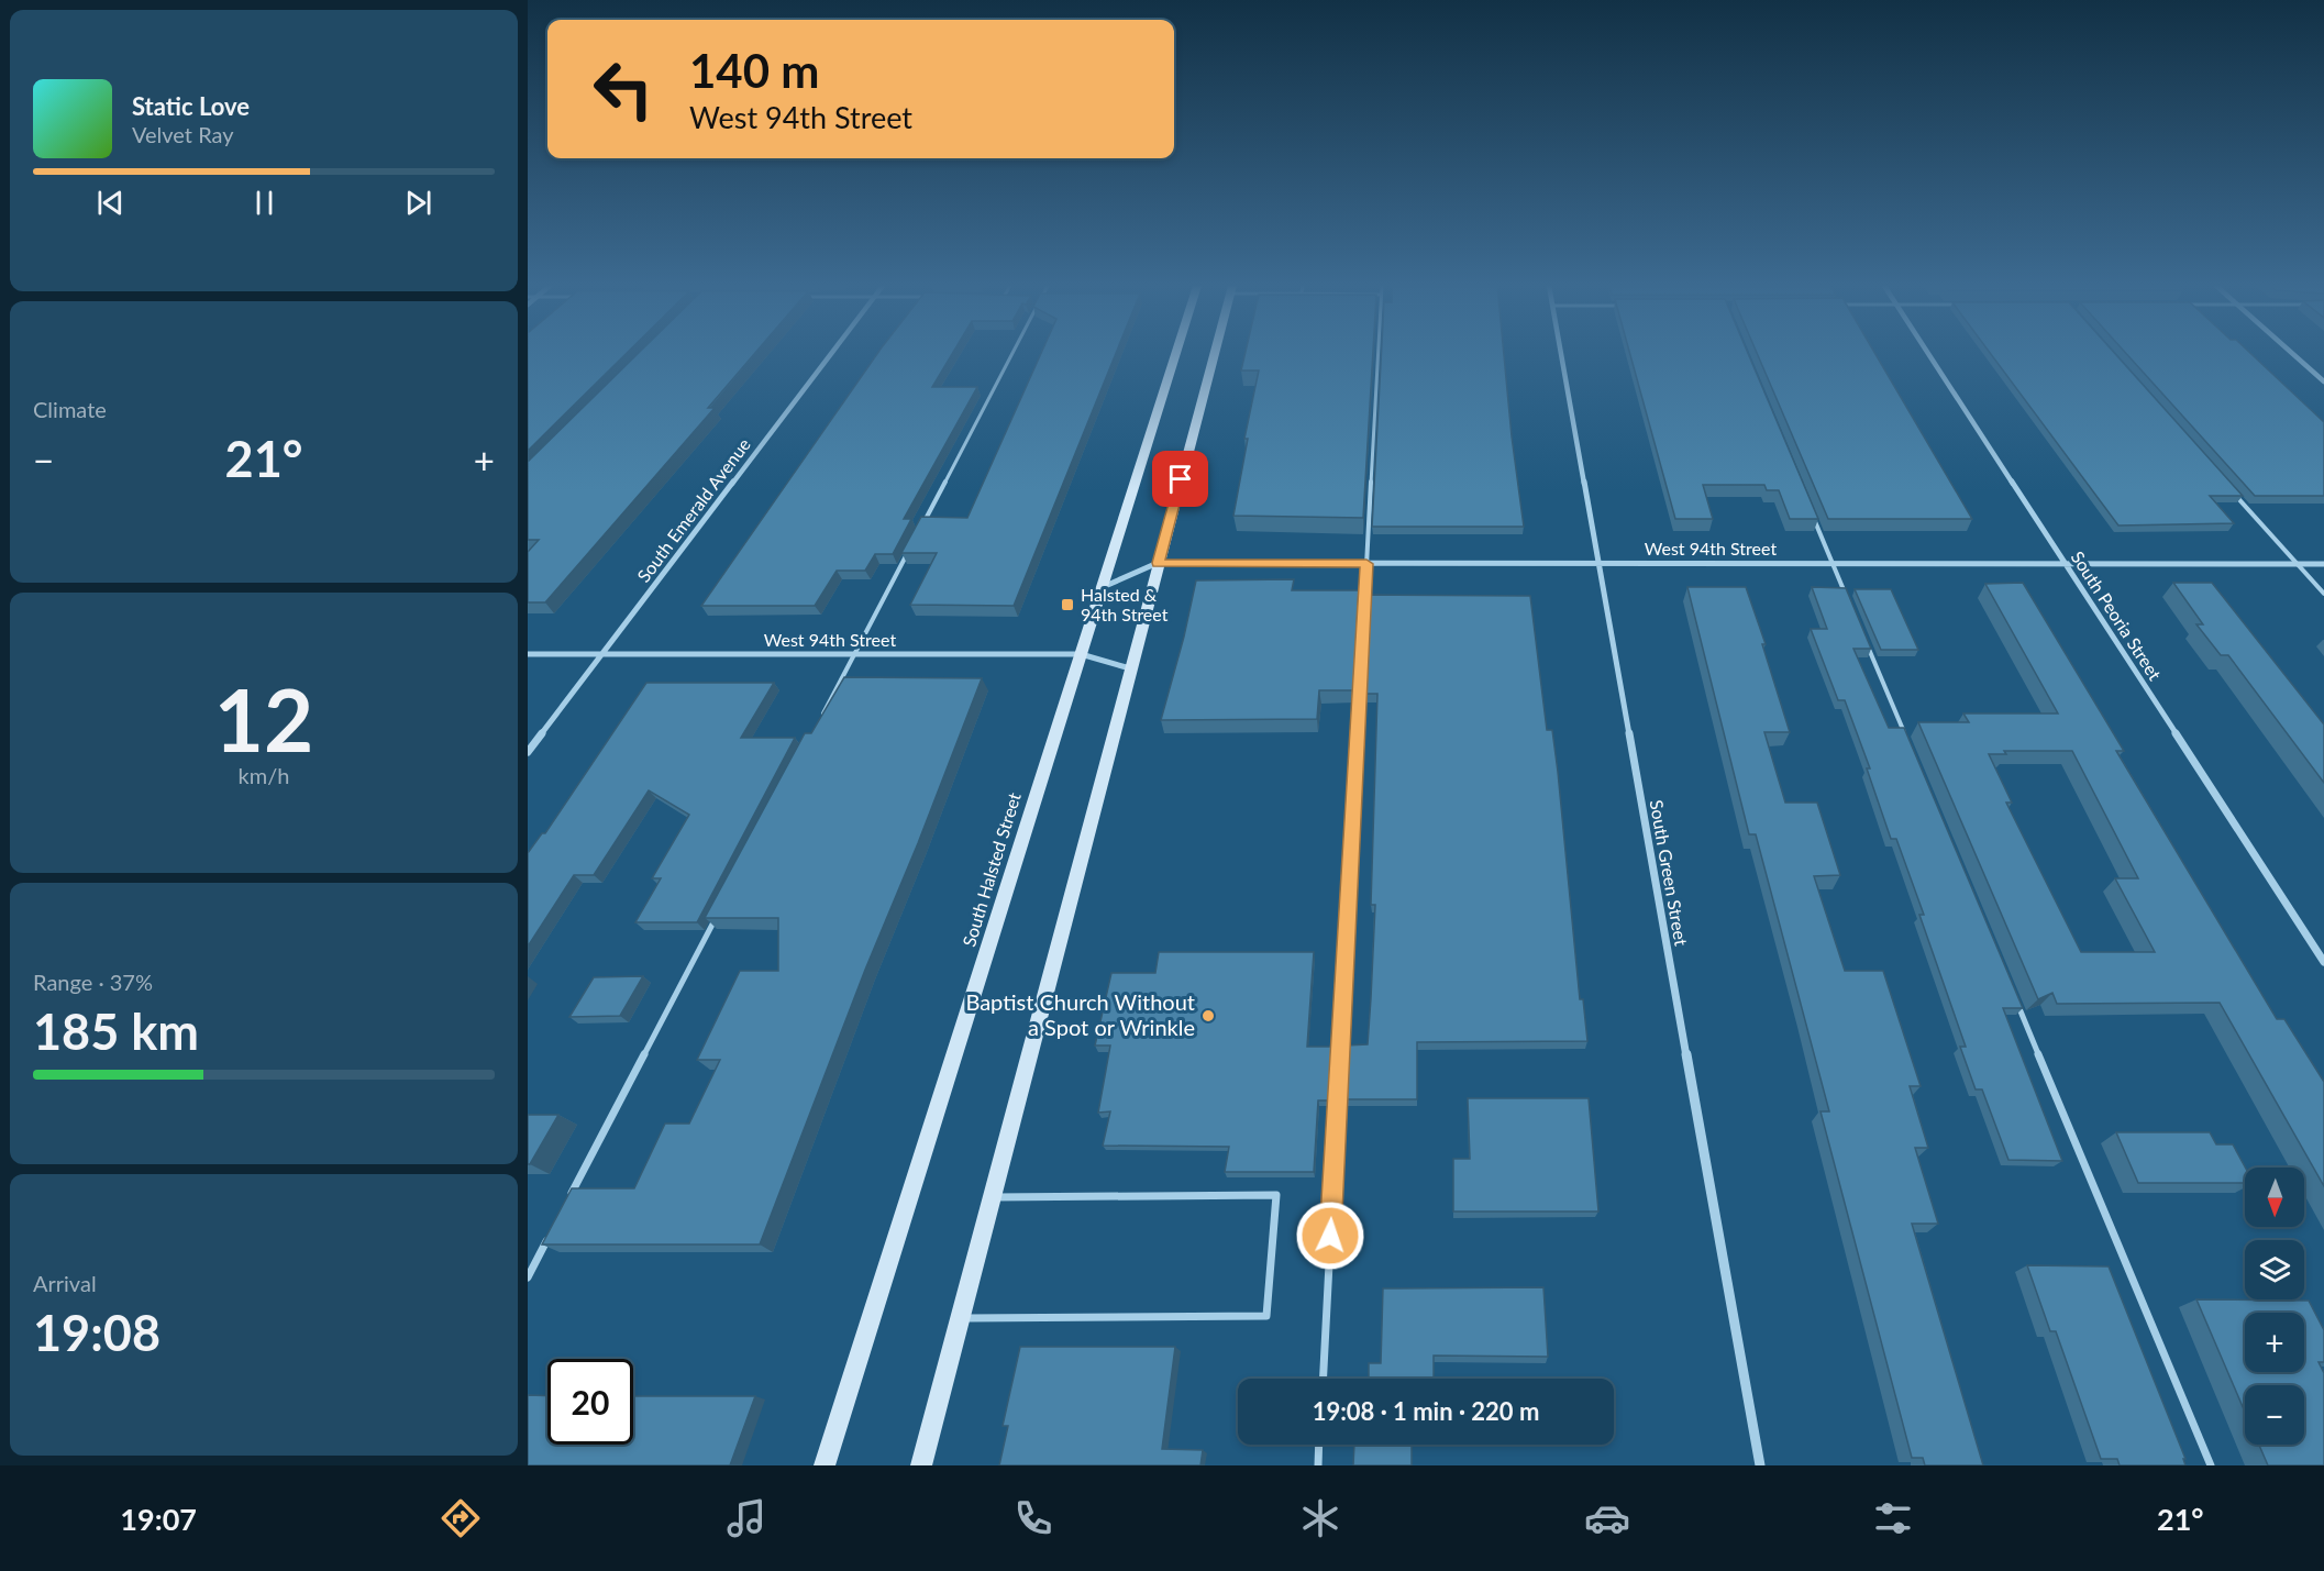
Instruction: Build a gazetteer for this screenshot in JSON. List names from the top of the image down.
{
  "streets": {
    "main road": ["South Halsted Street"],
    "street": [
      "South Emerald Avenue",
      "West 94th Street",
      "South Peoria Street",
      "South Green Street"
    ]
  },
  "crossings": [
    ["South Emerald Avenue", "West 94th Street"],
    ["West 94th Street", "South Peoria Street"],
    ["West 94th Street", "South Halsted Street"],
    ["West 94th Street", "South Green Street"]
  ],
  "places": {
    "transit": ["Halsted & 94th Street"],
    "other": ["Baptist Church Without a Spot or Wrinkle"]
  },
  "north": "bottom",
  "page": {
    "turn": ["140 m", "West 94th Street"],
    "song": ["Static Love", "Velvet Ray"],
    "tile": [
      "Climate",
      ["12", "km/h"],
      ["Range · 37%", "185 km"],
      ["Arrival", "19:08"]
    ],
    "heat": ["−", "21°", "+"],
    "map_buttons": ["+", "−"],
    "limit": "20",
    "trip": "19:08 · 1 min · 220 m",
    "tabs": ["19:07", "21°"]
  }
}
